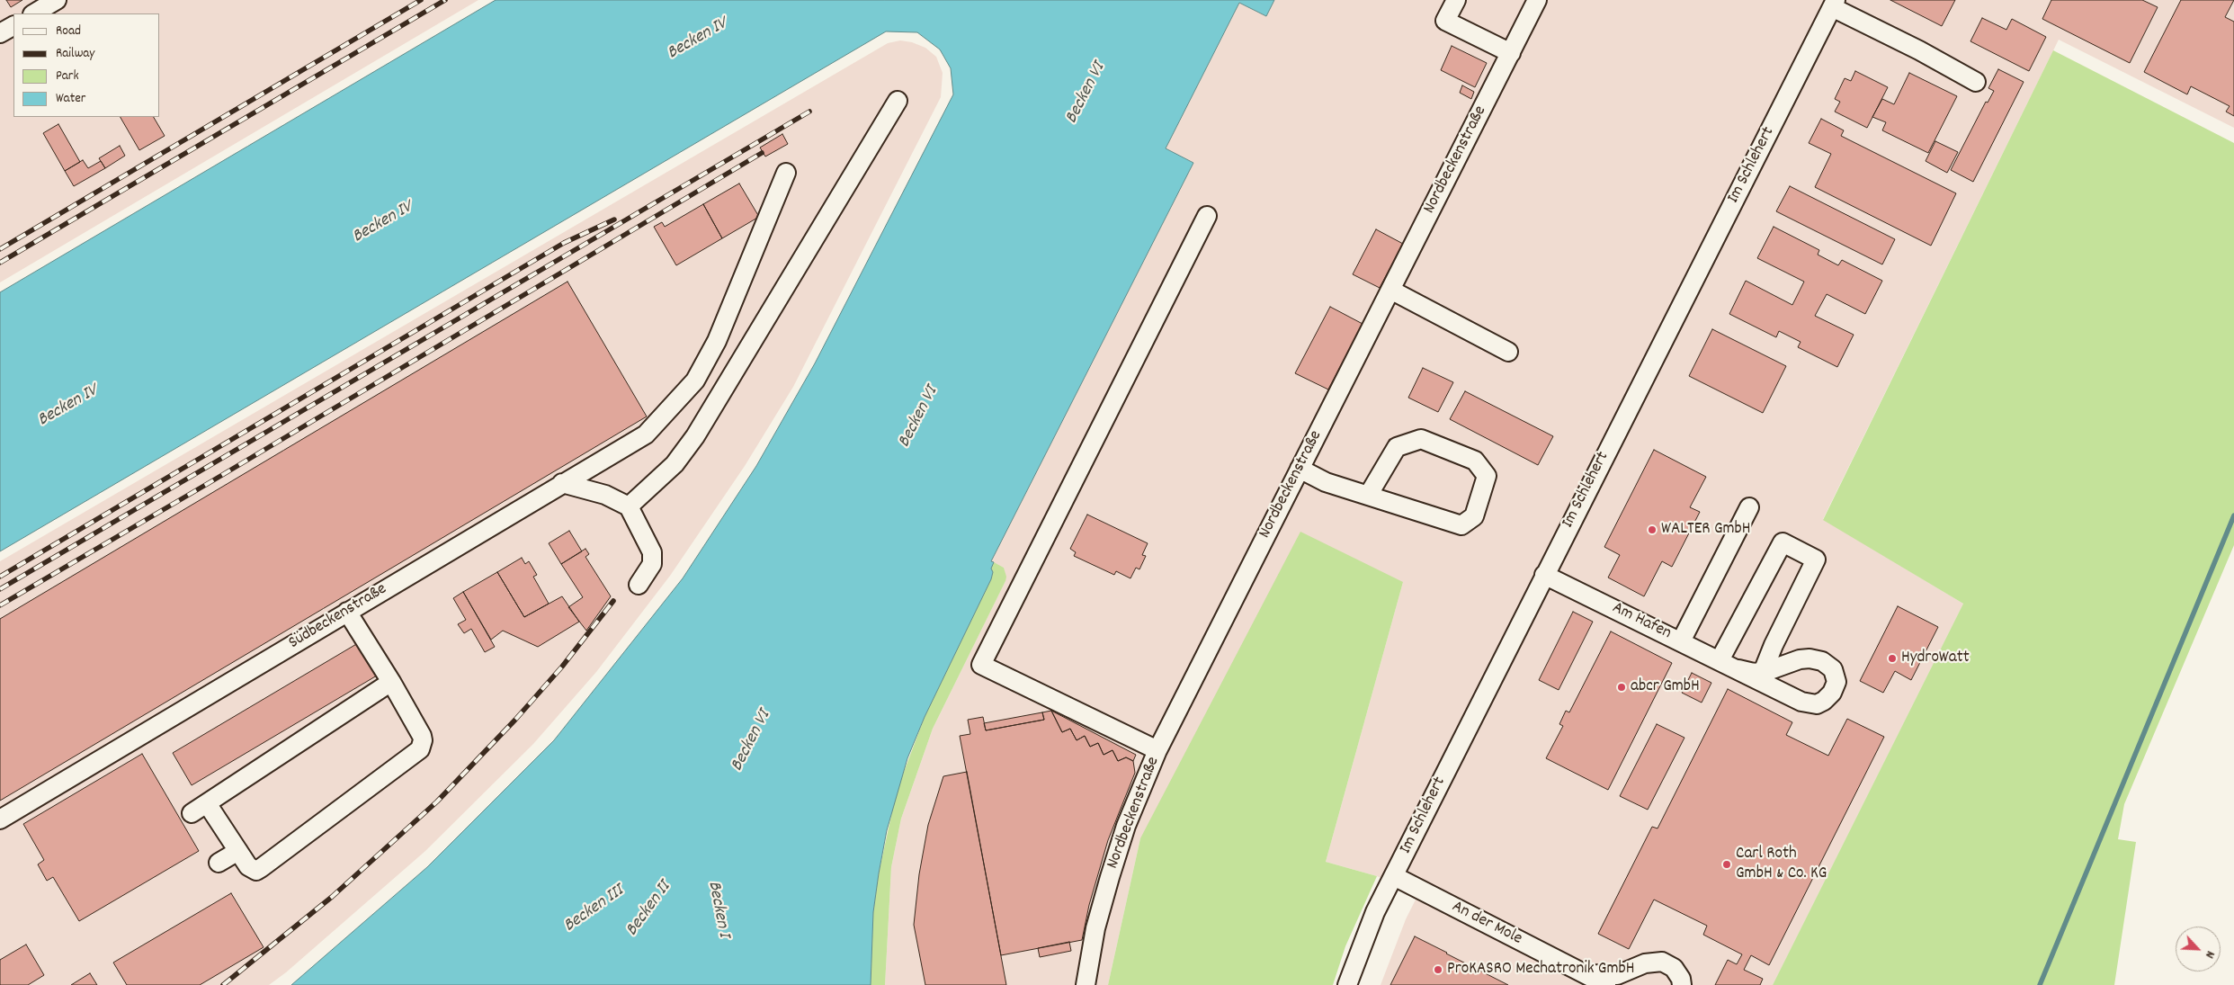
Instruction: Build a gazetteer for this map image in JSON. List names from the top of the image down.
{
  "streets": {
    "street": [
      "Nordbeckenstraße",
      "Im Schlehert",
      "Südbeckenstraße",
      "Am Hafen",
      "An der Mole"
    ]
  },
  "crossings": [
    ["Im Schlehert", "Am Hafen"],
    ["Im Schlehert", "An der Mole"]
  ],
  "water": [
    "Becken IV",
    "Becken VI",
    "Becken III",
    "Becken II",
    "Becken I"
  ],
  "places": [
    "WALTER GmbH",
    "HydroWatt",
    "abcr GmbH",
    "Carl Roth GmbH & Co. KG",
    "ProKASRO Mechatronik GmbH"
  ],
  "legend": [
    "Road",
    "Railway",
    "Park",
    "Water"
  ],
  "north": "bottom right"
}
